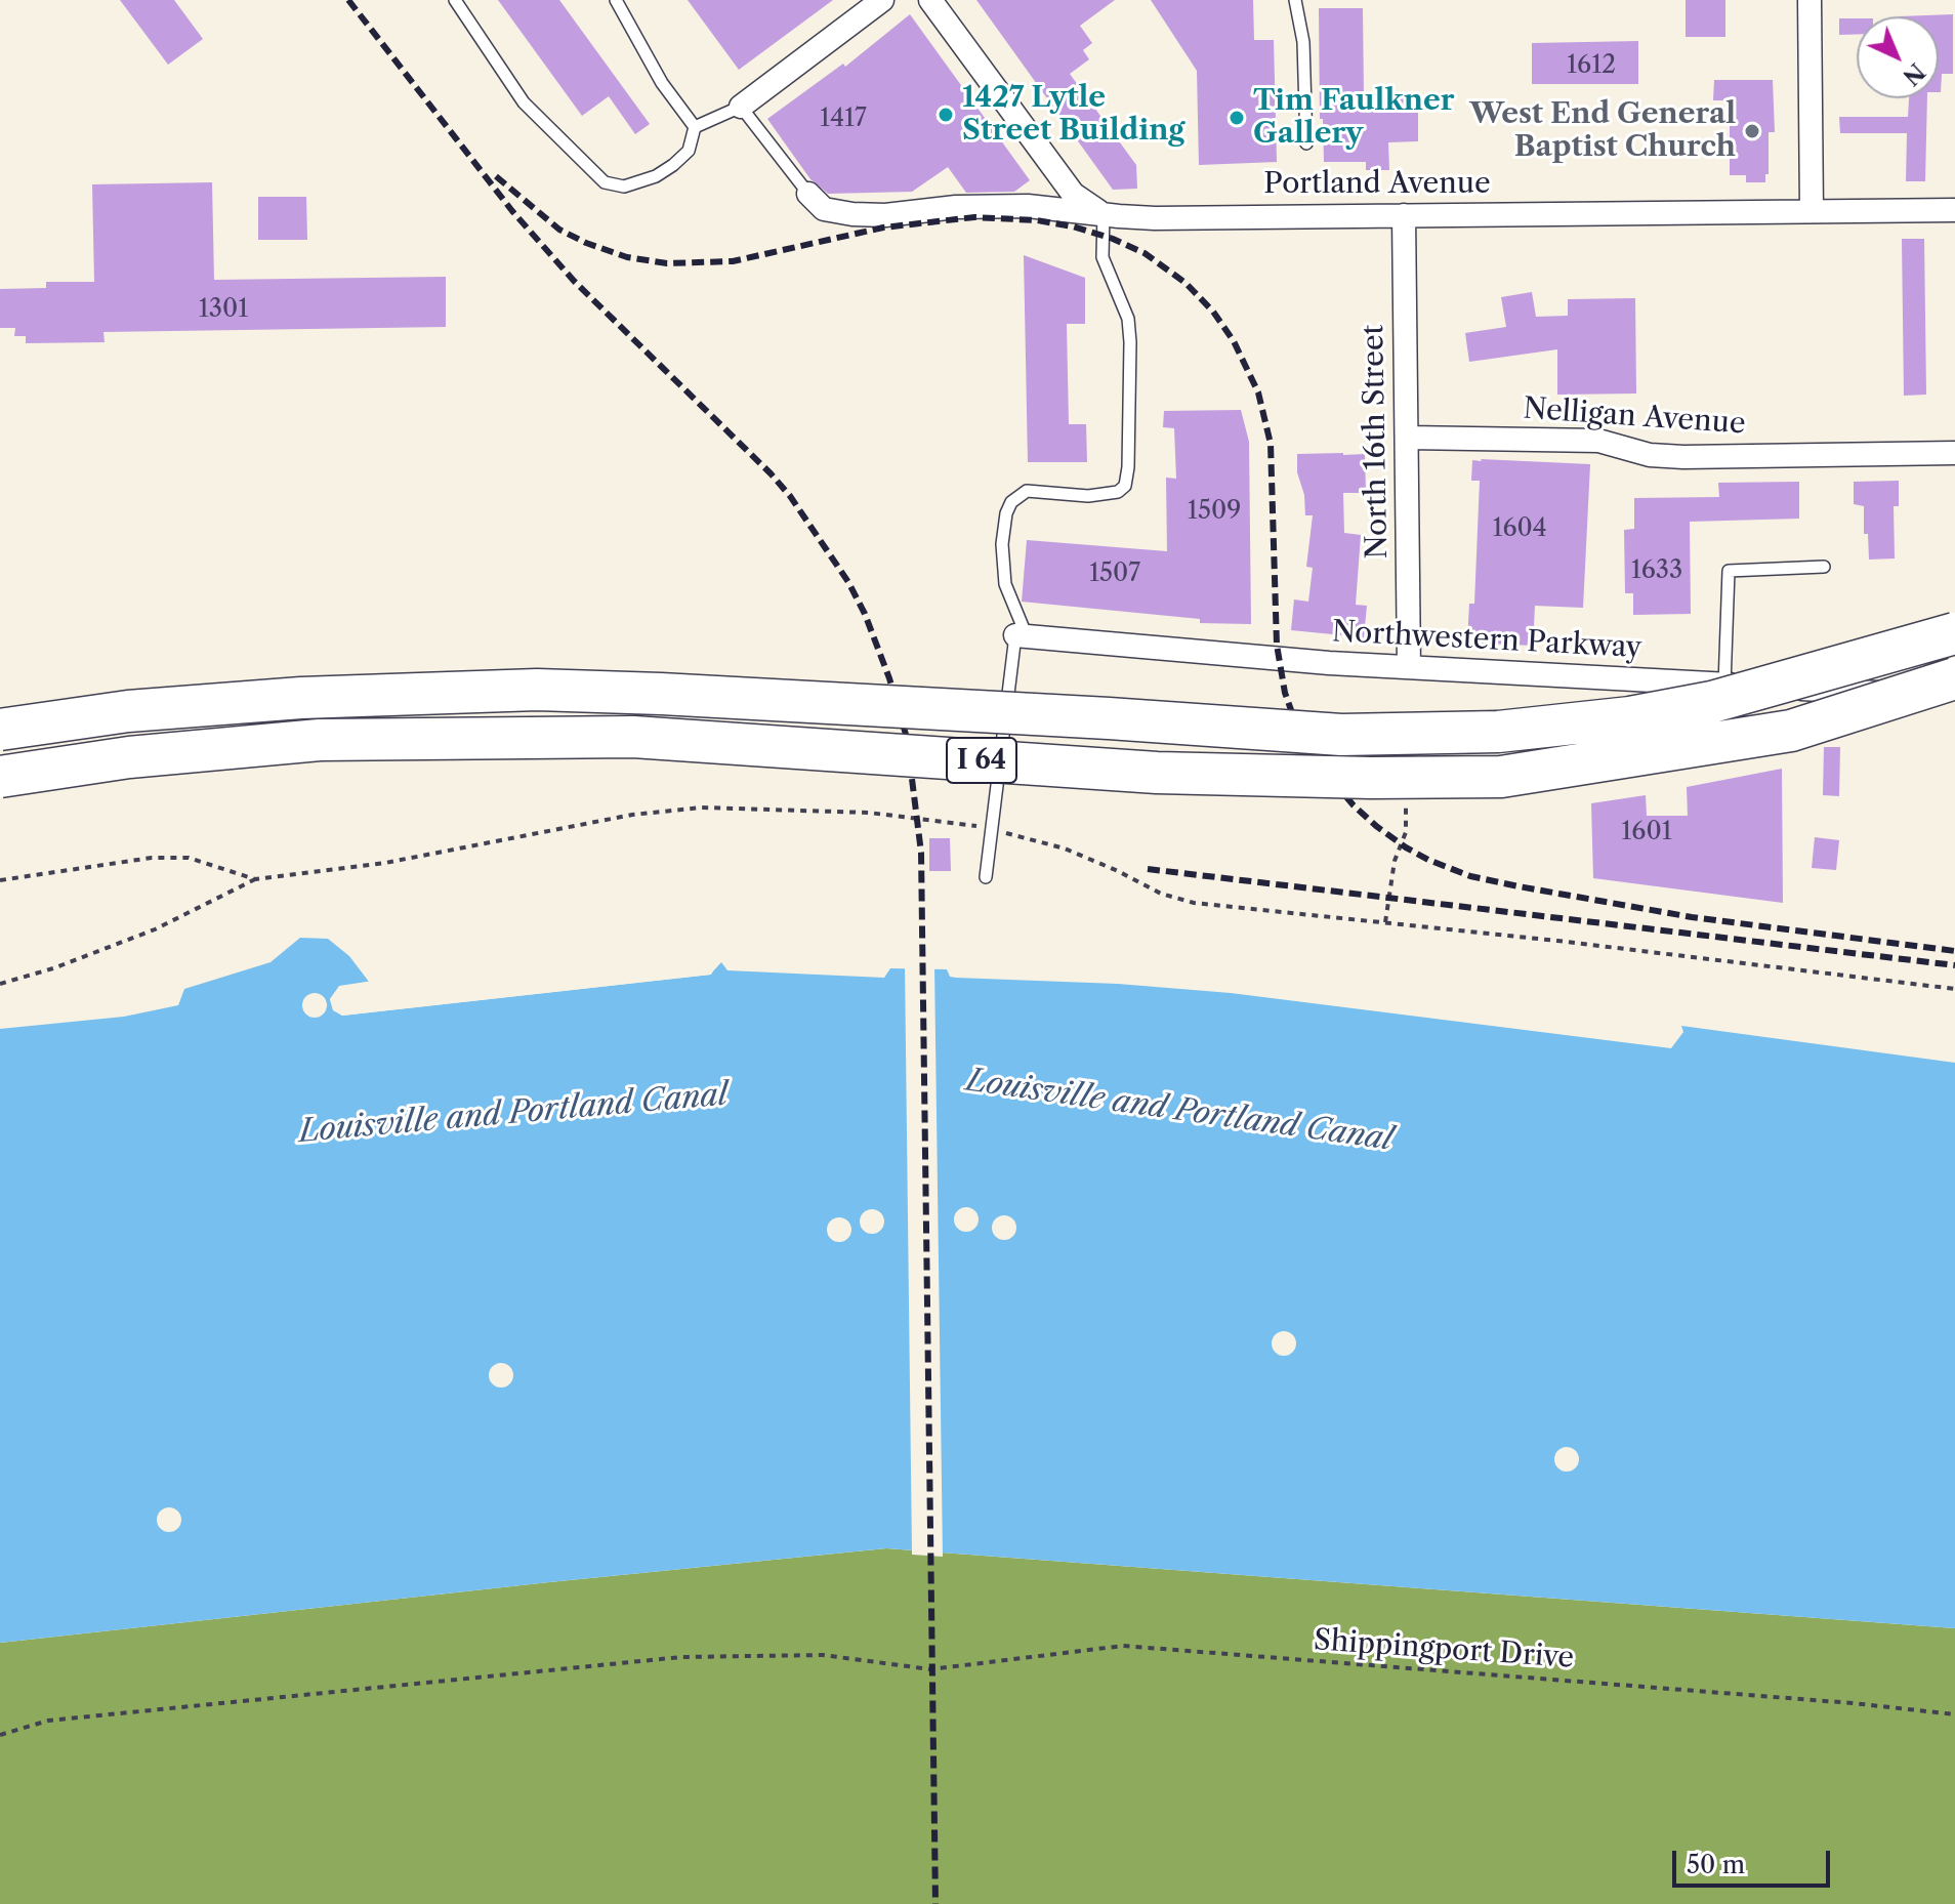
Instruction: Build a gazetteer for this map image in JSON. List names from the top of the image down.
{
  "streets": {
    "highway": ["I 64"],
    "street": [
      "Portland Avenue",
      "Nelligan Avenue",
      "North 16th Street",
      "Northwestern Parkway"
    ],
    "path": ["Shippingport Drive"]
  },
  "crossings": [
    ["Portland Avenue", "North 16th Street"],
    ["Nelligan Avenue", "North 16th Street"],
    ["North 16th Street", "Northwestern Parkway"]
  ],
  "water": ["Louisville and Portland Canal"],
  "places": ["1427 Lytle Street Building", "Tim Faulkner Gallery", "West End General Baptist Church"],
  "house_numbers": [
    "1612",
    "1417",
    "1301",
    "1509",
    "1604",
    "1633",
    "1507",
    "1601"
  ],
  "scale_bar": "50 m",
  "north": "bottom right"
}
